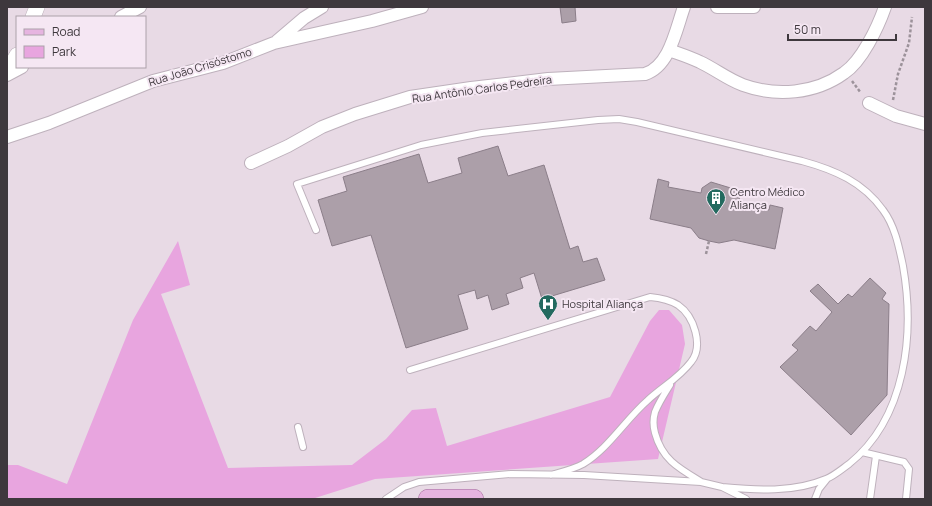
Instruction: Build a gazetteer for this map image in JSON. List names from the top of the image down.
{
  "streets": {
    "street": ["Rua João Crisóstomo", "Rua Antônio Carlos Pedreira"]
  },
  "places": {
    "building": ["Centro Médico Aliança"],
    "hospital": ["Hospital Aliança"]
  },
  "legend": ["Road", "Park"],
  "scale_bar": "50 m"
}
